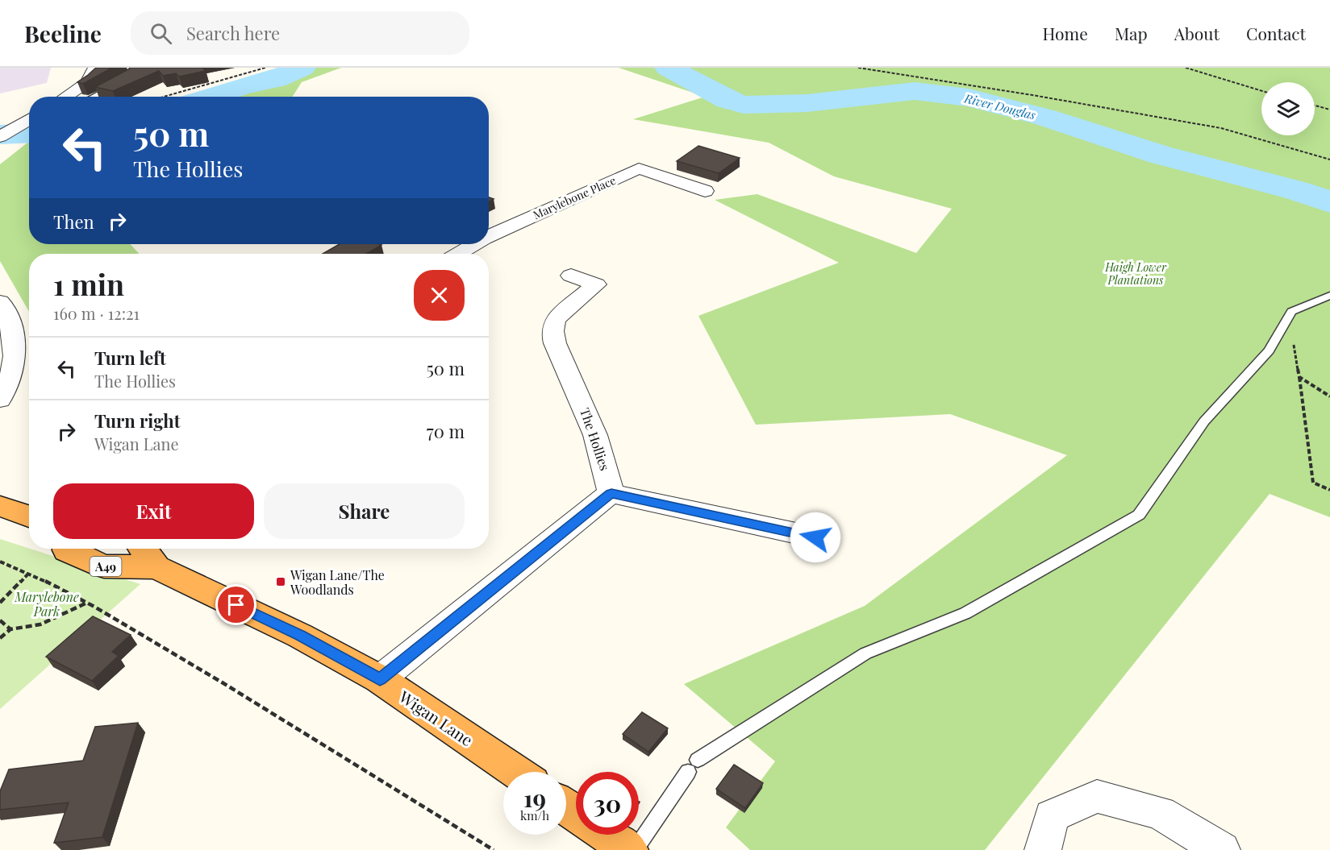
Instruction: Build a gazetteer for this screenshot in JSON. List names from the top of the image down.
{
  "streets": {
    "highway": ["A49", "Wigan Lane"],
    "street": ["Marylebone Place", "The Hollies"]
  },
  "water": ["River Douglas"],
  "parks": ["Haigh Lower Plantations", "Marylebone Park"],
  "places": {
    "transit": ["Wigan Lane/The Woodlands"]
  },
  "page": {
    "header": "Beeline",
    "search": "Search here",
    "nav": [
      "Home",
      "Map",
      "About",
      "Contact"
    ],
    "turn": ["50 m", "The Hollies"],
    "then": "Then",
    "heading": ["1 min", "160 m · 12:21"],
    "list": [
      {
        "name": "Turn left",
        "note": "The Hollies",
        "value": "50 m"
      },
      {
        "name": "Turn right",
        "note": "Wigan Lane",
        "value": "70 m"
      }
    ],
    "buttons": ["Exit", "Share"],
    "speed": "19 km/h",
    "limit": "30"
  }
}
